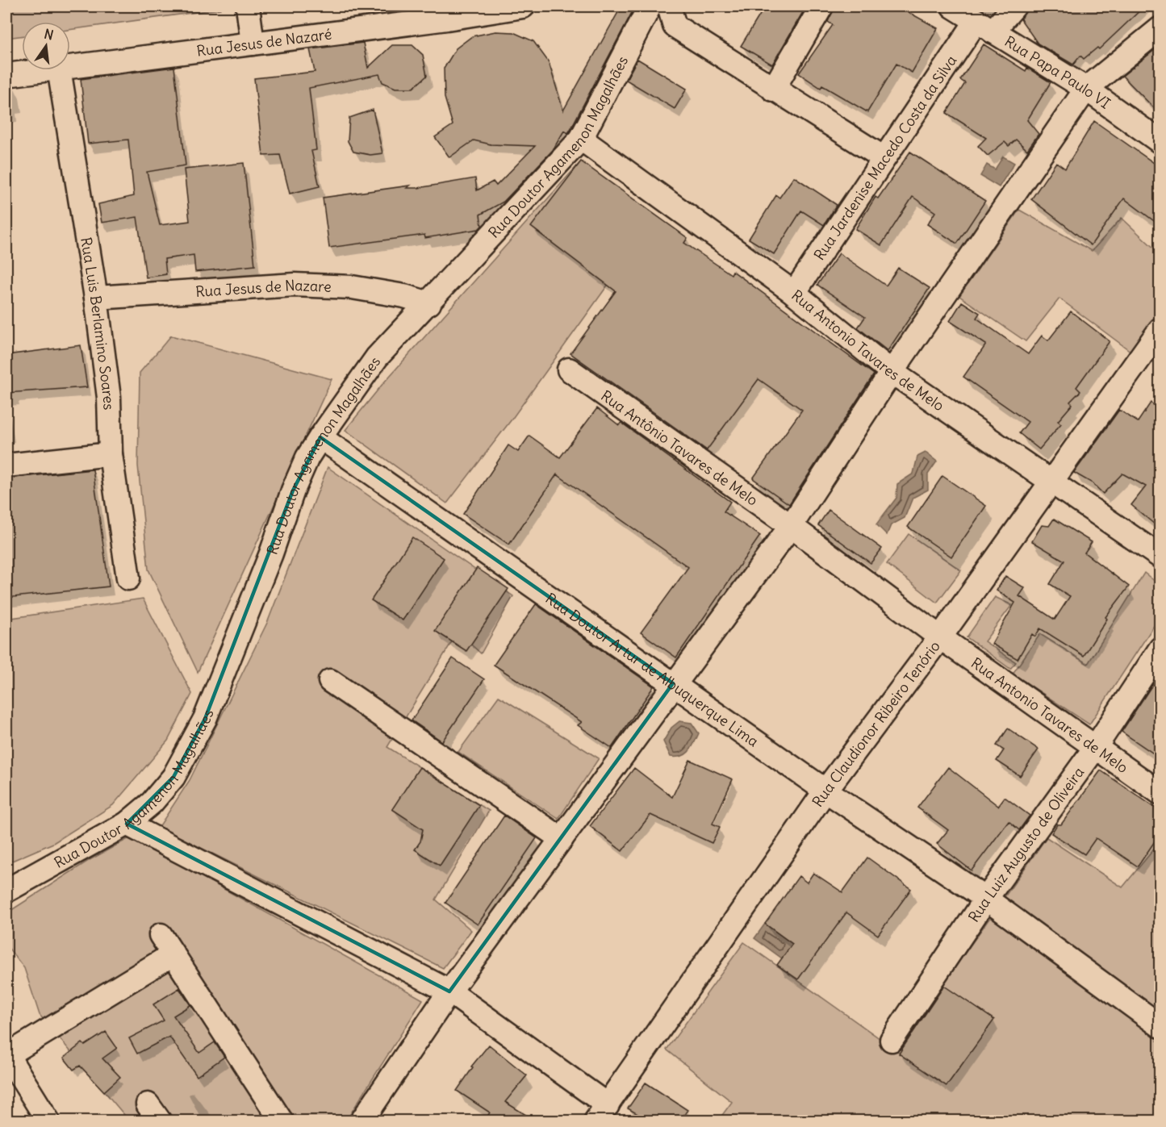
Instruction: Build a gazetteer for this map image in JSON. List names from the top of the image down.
{
  "streets": {
    "street": [
      "Rua Jesus de Nazaré",
      "Rua Papa Paulo VI",
      "Rua Doutor Agamenon Magalhães",
      "Rua Jardenise Macedo Costa da Silva",
      "Rua Jesus de Nazare",
      "Rua Luis Berlamino Soares",
      "Rua Antonio Tavares de Melo",
      "Rua Antônio Tavares de Melo",
      "Rua Doutor Artur de Albuquerque Lima",
      "Rua Claudionor Ribeiro Tenório",
      "Rua Luiz Augusto de Oliveira"
    ]
  },
  "crossings": [
    ["Rua Papa Paulo VI", "Rua Jardenise Macedo Costa da Silva"],
    ["Rua Doutor Agamenon Magalhães", "Rua Jesus de Nazare"],
    ["Rua Doutor Agamenon Magalhães", "Rua Antonio Tavares de Melo"],
    ["Rua Doutor Agamenon Magalhães", "Rua Doutor Artur de Albuquerque Lima"],
    ["Rua Jardenise Macedo Costa da Silva", "Rua Antonio Tavares de Melo"],
    ["Rua Jesus de Nazare", "Rua Luis Berlamino Soares"],
    ["Rua Antonio Tavares de Melo", "Rua Antônio Tavares de Melo"],
    ["Rua Antonio Tavares de Melo", "Rua Claudionor Ribeiro Tenório"],
    ["Rua Antonio Tavares de Melo", "Rua Luiz Augusto de Oliveira"],
    ["Rua Antônio Tavares de Melo", "Rua Claudionor Ribeiro Tenório"],
    ["Rua Doutor Artur de Albuquerque Lima", "Rua Claudionor Ribeiro Tenório"],
    ["Rua Doutor Artur de Albuquerque Lima", "Rua Luiz Augusto de Oliveira"]
  ],
  "north": "top"
}
